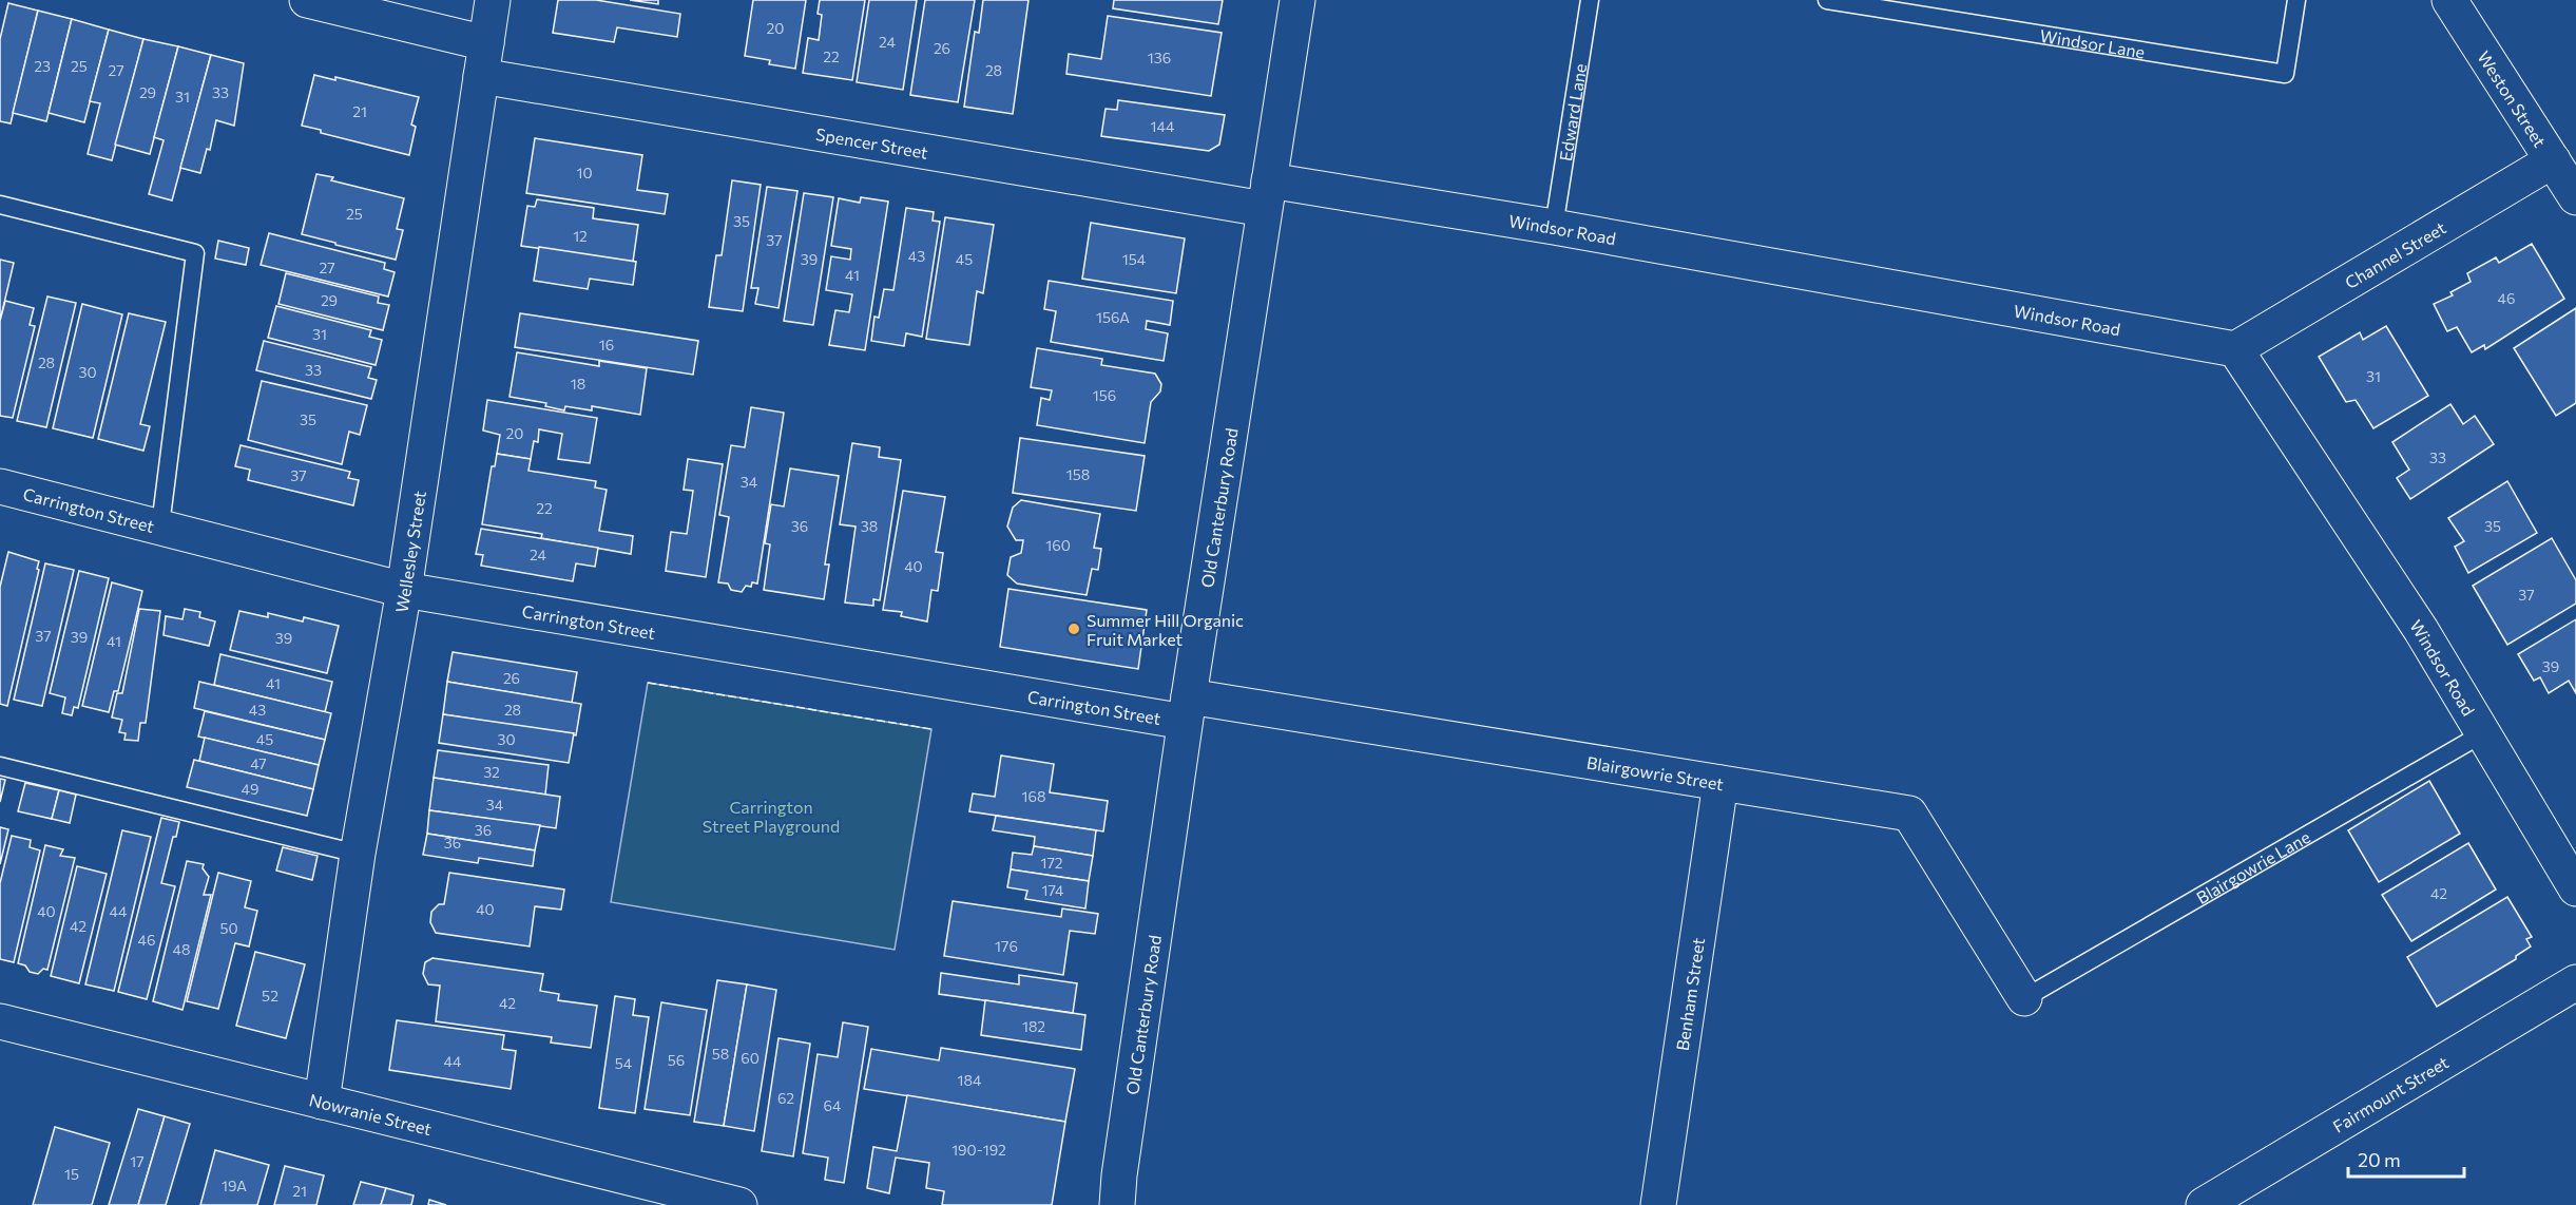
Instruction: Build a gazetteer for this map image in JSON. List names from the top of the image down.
{
  "streets": {
    "street": [
      "Weston Street",
      "Spencer Street",
      "Windsor Road",
      "Channel Street",
      "Carrington Street",
      "Old Canterbury Road",
      "Wellesley Street",
      "Blairgowrie Street",
      "Benham Street",
      "Fairmount Street",
      "Nowranie Street"
    ],
    "lane": ["Windsor Lane", "Edward Lane", "Blairgowrie Lane"]
  },
  "crossings": [
    ["Weston Street", "Channel Street"],
    ["Edward Lane", "Windsor Road"],
    ["Spencer Street", "Windsor Road"],
    ["Spencer Street", "Old Canterbury Road"],
    ["Spencer Street", "Wellesley Street"],
    ["Windsor Road", "Channel Street"],
    ["Windsor Road", "Old Canterbury Road"],
    ["Windsor Road", "Blairgowrie Lane"],
    ["Carrington Street", "Old Canterbury Road"],
    ["Carrington Street", "Wellesley Street"],
    ["Carrington Street", "Blairgowrie Street"],
    ["Old Canterbury Road", "Blairgowrie Street"],
    ["Wellesley Street", "Nowranie Street"],
    ["Blairgowrie Street", "Blairgowrie Lane"],
    ["Blairgowrie Street", "Benham Street"]
  ],
  "parks": ["Carrington Street Playground"],
  "places": ["Summer Hill Organic Fruit Market"],
  "house_numbers": [
    "20",
    "24",
    "26",
    "22",
    "136",
    "23",
    "25",
    "27",
    "28",
    "29",
    "33",
    "31",
    "21",
    "144",
    "10",
    "25",
    "35",
    "12",
    "37",
    "43",
    "39",
    "45",
    "154",
    "27",
    "41",
    "46",
    "29",
    "156A",
    "31",
    "16",
    "28",
    "33",
    "30",
    "31",
    "18",
    "156",
    "35",
    "20",
    "33",
    "158",
    "37",
    "34",
    "22",
    "36",
    "38",
    "35",
    "160",
    "24",
    "40",
    "37",
    "37",
    "39",
    "39",
    "41",
    "39",
    "26",
    "41",
    "43",
    "28",
    "45",
    "30",
    "47",
    "32",
    "49",
    "168",
    "34",
    "36",
    "36",
    "172",
    "174",
    "42",
    "40",
    "40",
    "44",
    "42",
    "50",
    "46",
    "176",
    "48",
    "52",
    "42",
    "182",
    "58",
    "60",
    "56",
    "44",
    "54",
    "184",
    "62",
    "64",
    "190-192",
    "17",
    "15",
    "19A",
    "21"
  ],
  "scale_bar": "20 m"
}
